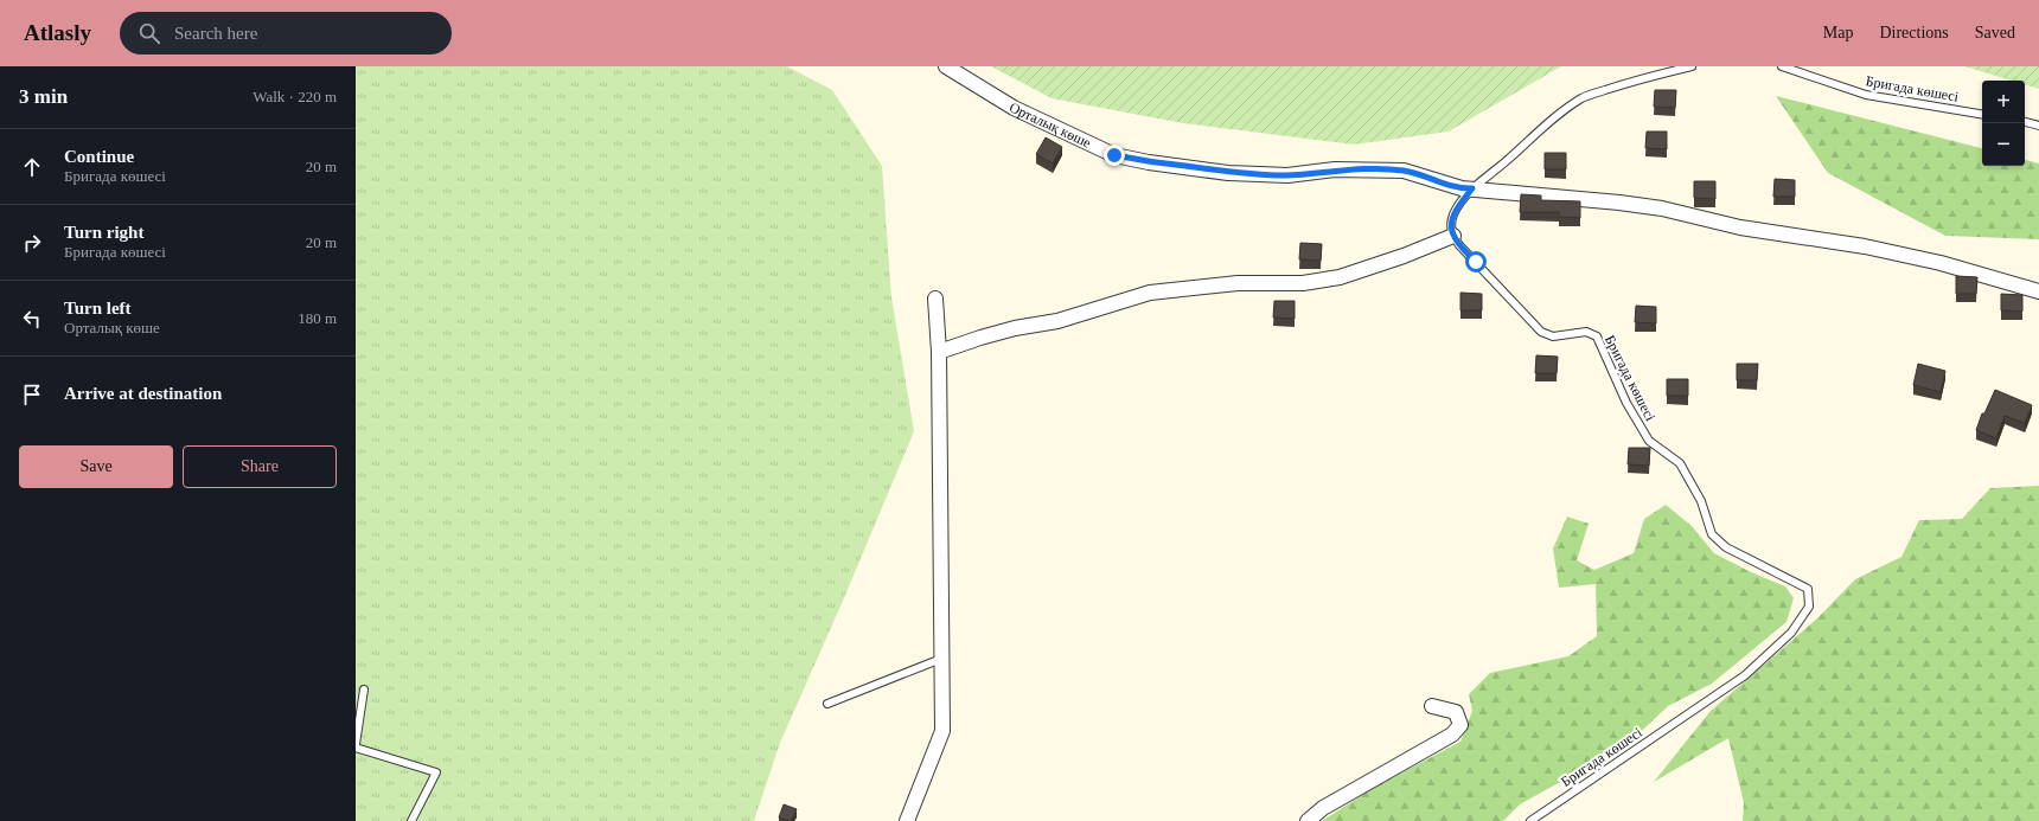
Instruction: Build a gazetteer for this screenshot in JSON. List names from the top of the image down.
{
  "streets": {
    "street": ["Орталық көше"],
    "lane": ["Бригада көшесі"]
  },
  "page": {
    "header": "Atlasly",
    "search": "Search here",
    "nav": ["Map", "Directions", "Saved"],
    "heading": ["3 min", "Walk · 220 m"],
    "map_buttons": ["+", "−"],
    "list": [
      ["Continue", "Бригада көшесі", "20 m"],
      ["Turn right", "Бригада көшесі", "20 m"],
      ["Turn left", "Орталық көше", "180 m"],
      "Arrive at destination"
    ],
    "buttons": ["Save", "Share"]
  }
}
